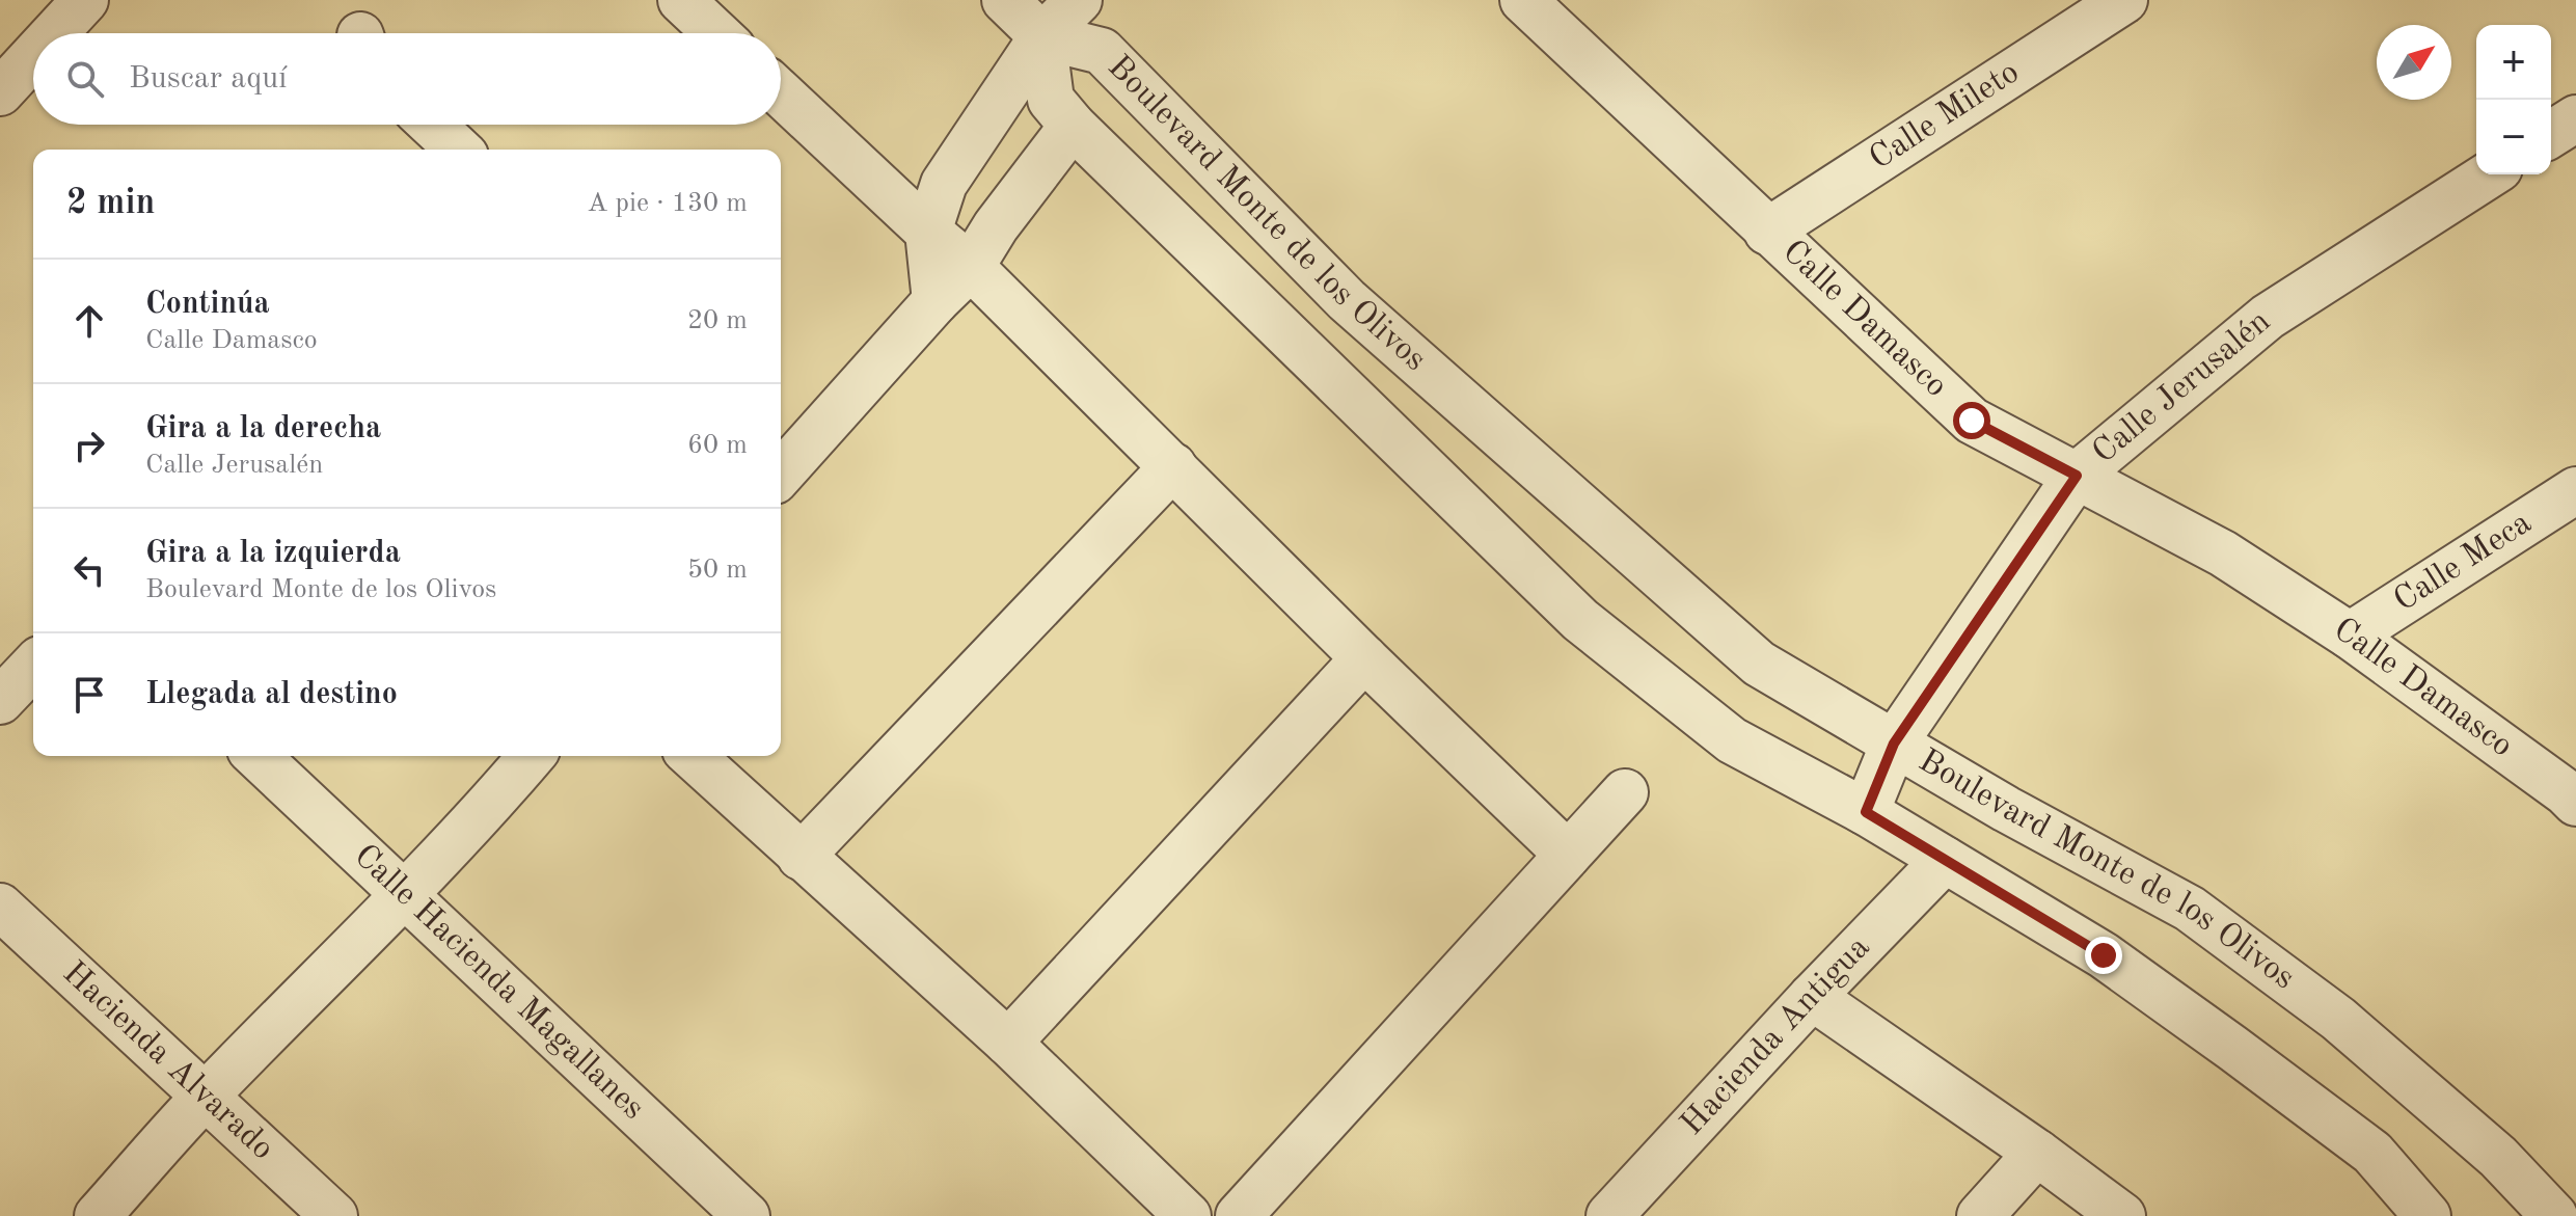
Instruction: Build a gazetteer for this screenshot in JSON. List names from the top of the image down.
{
  "streets": {
    "street": [
      "Calle Mileto",
      "Boulevard Monte de los Olivos",
      "Calle Damasco",
      "Calle Jerusalén",
      "Calle Meca",
      "Calle Hacienda Magallanes",
      "Hacienda Antigua",
      "Hacienda Alvarado"
    ]
  },
  "crossings": [
    ["Calle Mileto", "Calle Damasco"],
    ["Boulevard Monte de los Olivos", "Calle Jerusalén"],
    ["Boulevard Monte de los Olivos", "Hacienda Antigua"],
    ["Calle Damasco", "Calle Jerusalén"],
    ["Calle Damasco", "Calle Meca"]
  ],
  "north": "top right",
  "page": {
    "map_buttons": ["+", "−"],
    "search": "Buscar aquí",
    "heading": ["2 min", "A pie · 130 m"],
    "list": [
      ["Continúa", "Calle Damasco", "20 m"],
      ["Gira a la derecha", "Calle Jerusalén", "60 m"],
      ["Gira a la izquierda", "Boulevard Monte de los Olivos", "50 m"],
      "Llegada al destino"
    ]
  }
}
